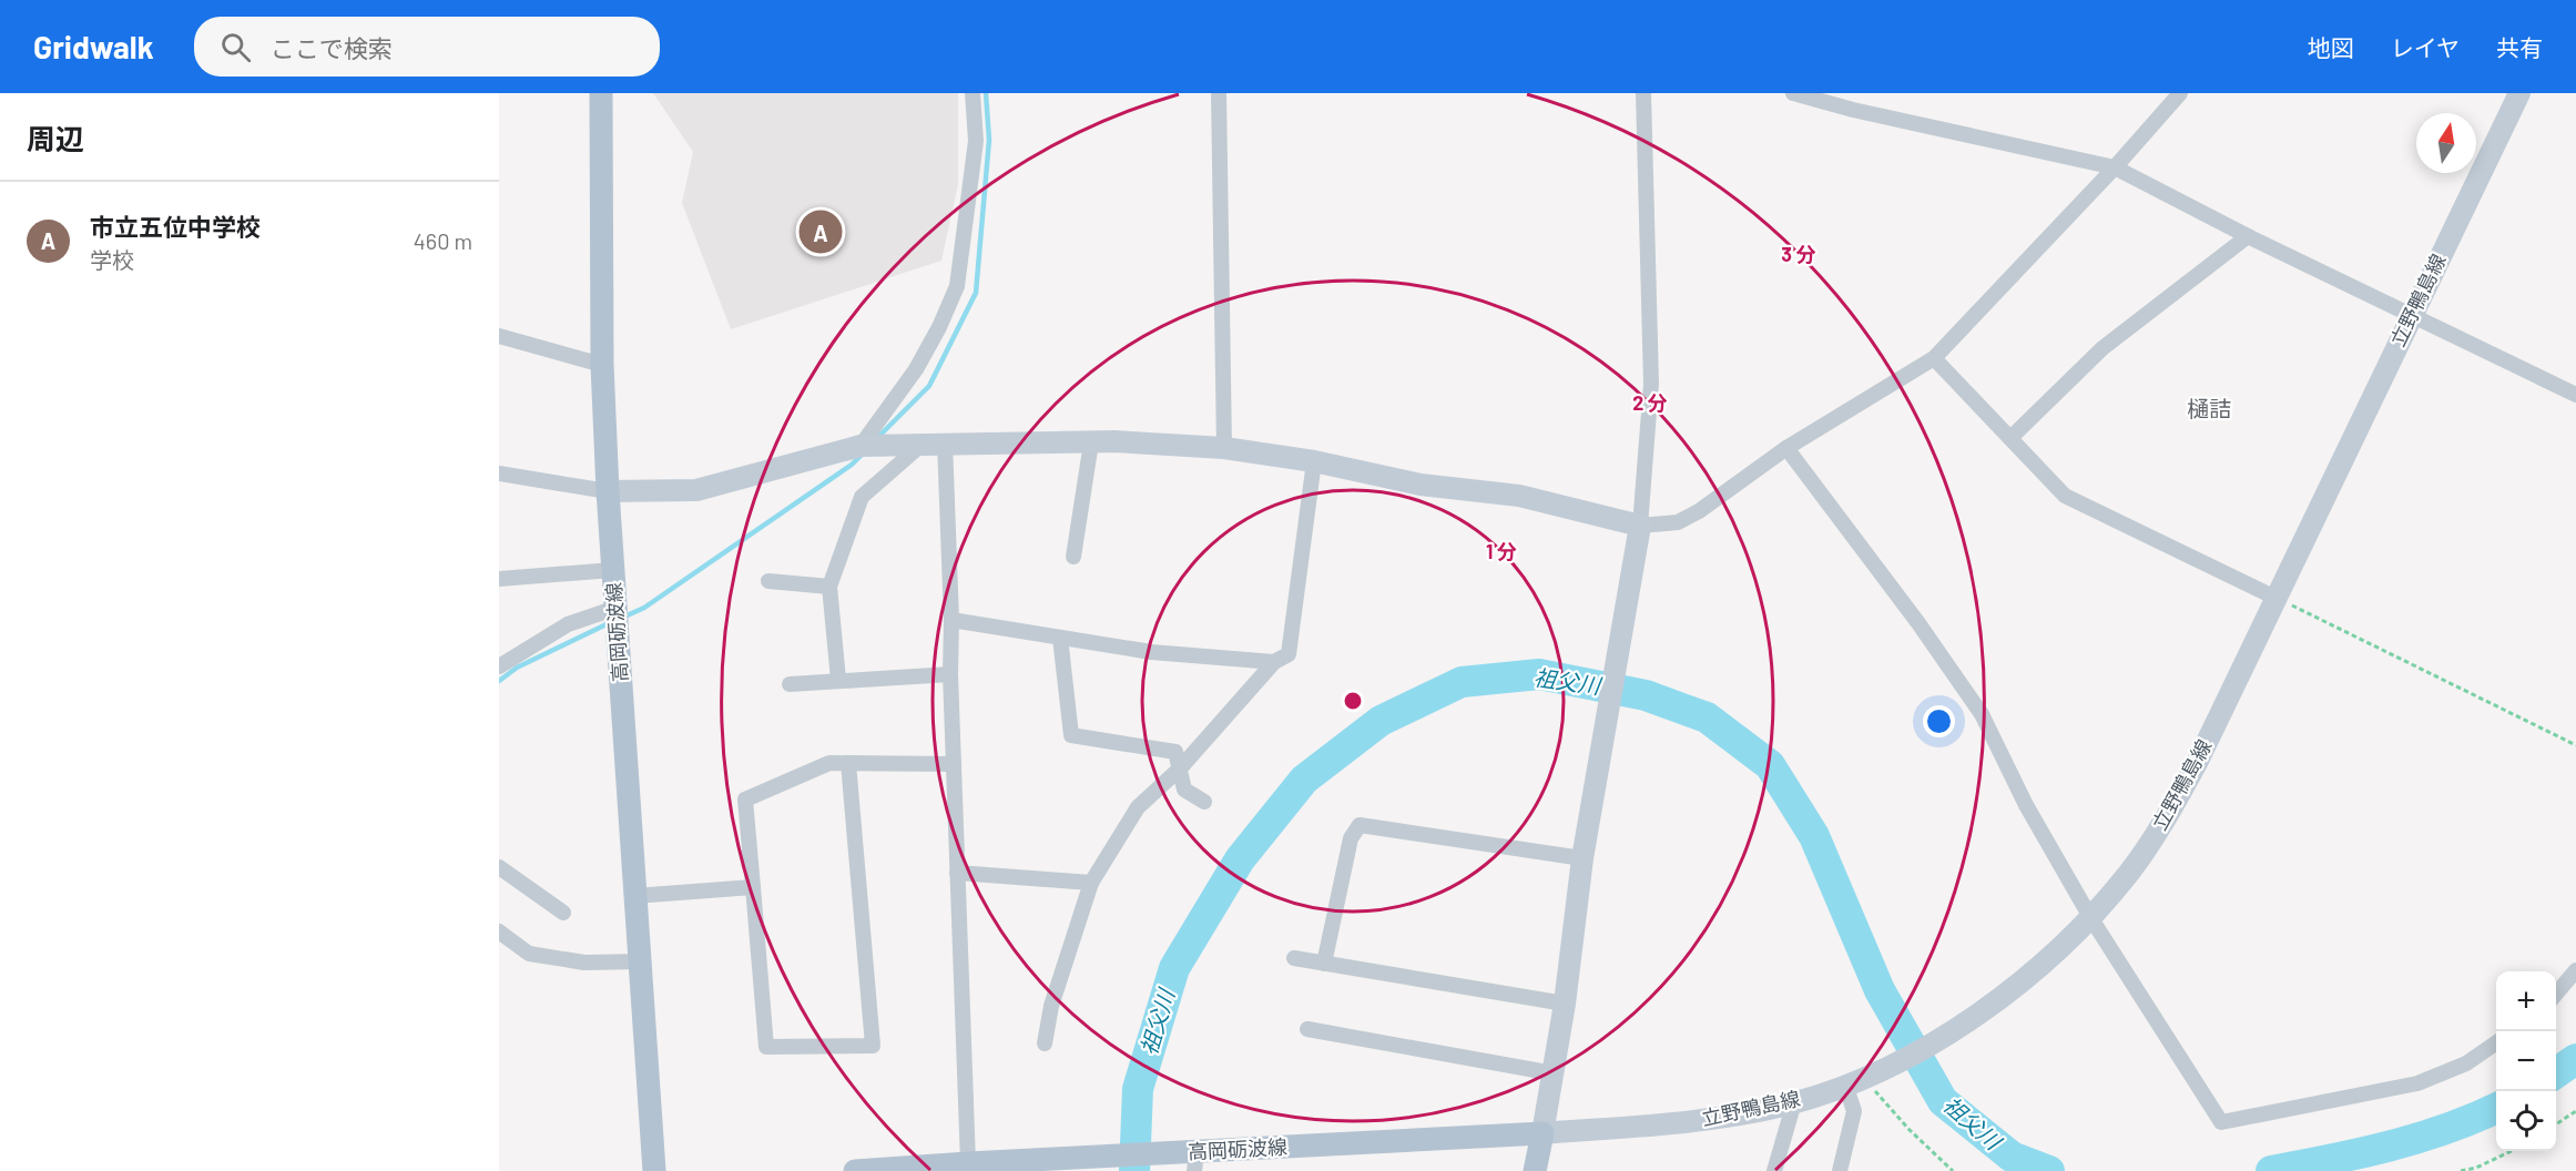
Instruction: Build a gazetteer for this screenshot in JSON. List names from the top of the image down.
{
  "streets": {
    "main road": ["高岡砺波線"],
    "street": ["立野鴨島線"]
  },
  "crossings": [
    ["立野鴨島線", "高岡砺波線"]
  ],
  "districts": ["樋詰"],
  "water": ["祖父川"],
  "north": "top",
  "page": {
    "header": "Gridwalk",
    "search": "ここで検索",
    "nav": ["地図", "レイヤ", "共有"],
    "heading": "周辺",
    "list": [
      {
        "mark": "A",
        "name": "市立五位中学校",
        "note": "学校",
        "value": "460 m"
      }
    ],
    "pins": "A",
    "map_buttons": ["+", "−"]
  },
  "rings": ["3 分", "2 分", "1 分"]
}
